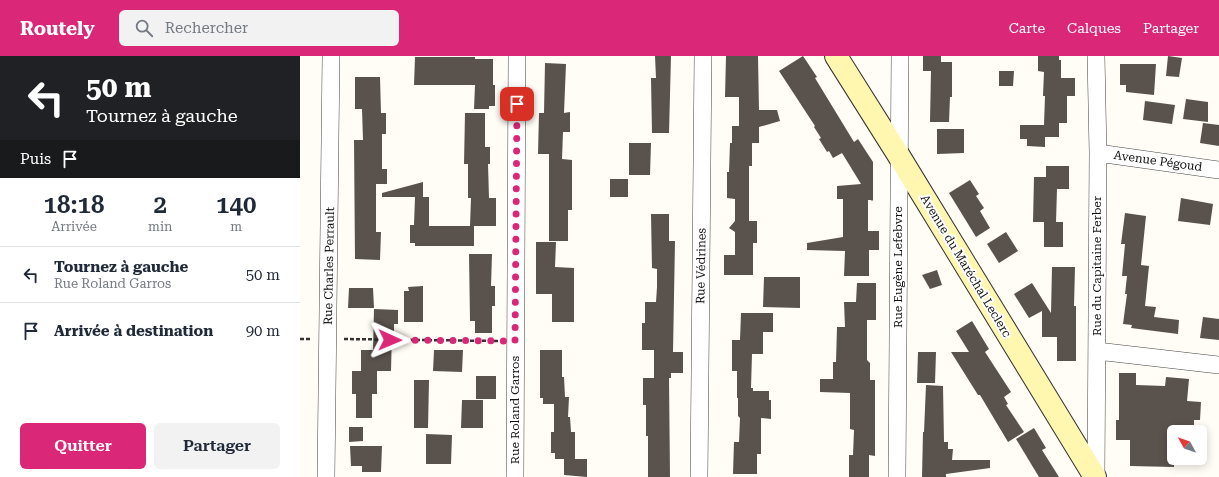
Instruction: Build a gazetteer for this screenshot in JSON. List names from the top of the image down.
{
  "streets": {
    "street": [
      "Avenue Pégoud",
      "Rue Charles Perrault",
      "Rue Védrines",
      "Avenue du Maréchal Leclerc",
      "Rue du Capitaine Ferber",
      "Rue Eugène Lefebvre",
      "Rue Roland Garros"
    ]
  },
  "crossings": [
    ["Avenue Pégoud", "Rue du Capitaine Ferber"],
    ["Avenue du Maréchal Leclerc", "Rue du Capitaine Ferber"],
    ["Avenue du Maréchal Leclerc", "Rue Eugène Lefebvre"]
  ],
  "north": "top left",
  "page": {
    "header": "Routely",
    "search": "Rechercher",
    "nav": ["Carte", "Calques", "Partager"],
    "turn": ["50 m", "Tournez à gauche"],
    "then": "Puis",
    "eta": [
      "18:18",
      "Arrivée",
      "2",
      "min",
      "140",
      "m"
    ],
    "list": [
      {
        "name": "Tournez à gauche",
        "note": "Rue Roland Garros",
        "value": "50 m"
      },
      {
        "name": "Arrivée à destination",
        "value": "90 m"
      }
    ],
    "buttons": ["Quitter", "Partager"]
  }
}
